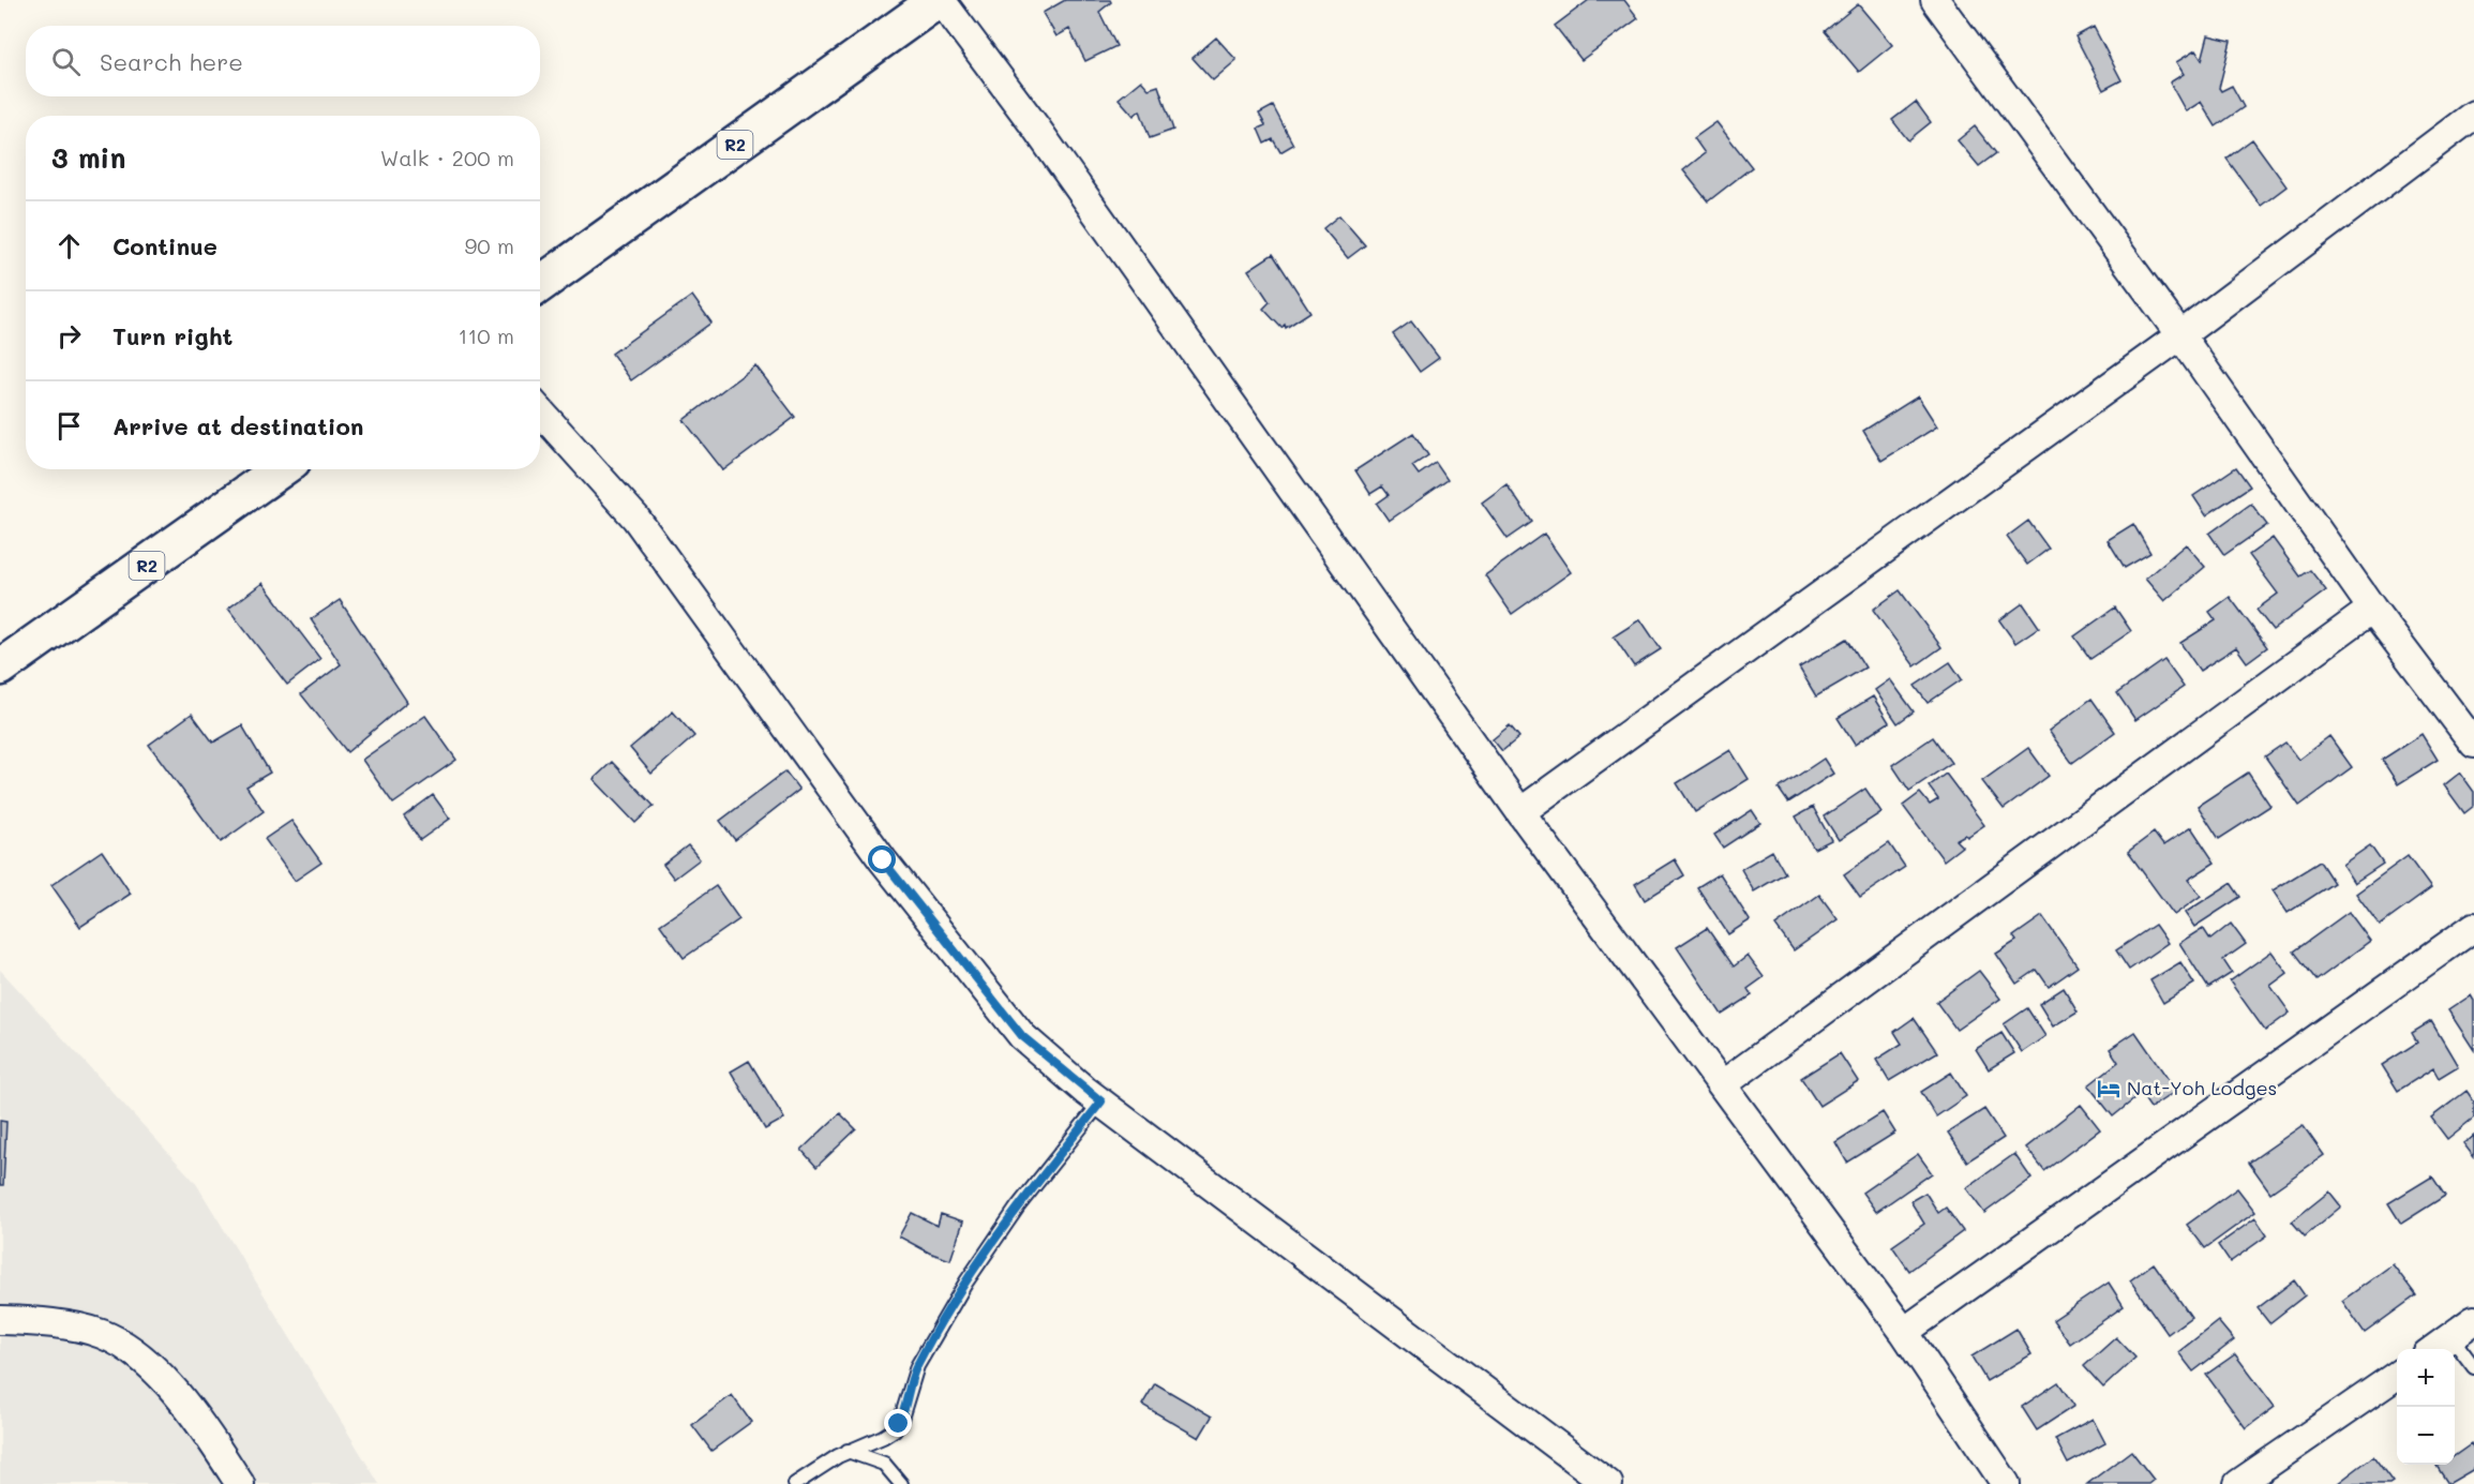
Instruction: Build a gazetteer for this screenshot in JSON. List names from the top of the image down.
{
  "streets": {
    "highway": ["R2"]
  },
  "places": {
    "hotel": ["Nat-Yoh Lodges"]
  },
  "page": {
    "search": "Search here",
    "heading": ["3 min", "Walk · 200 m"],
    "list": [
      ["Continue", "90 m"],
      ["Turn right", "110 m"],
      "Arrive at destination"
    ],
    "map_buttons": ["+", "−"]
  }
}
